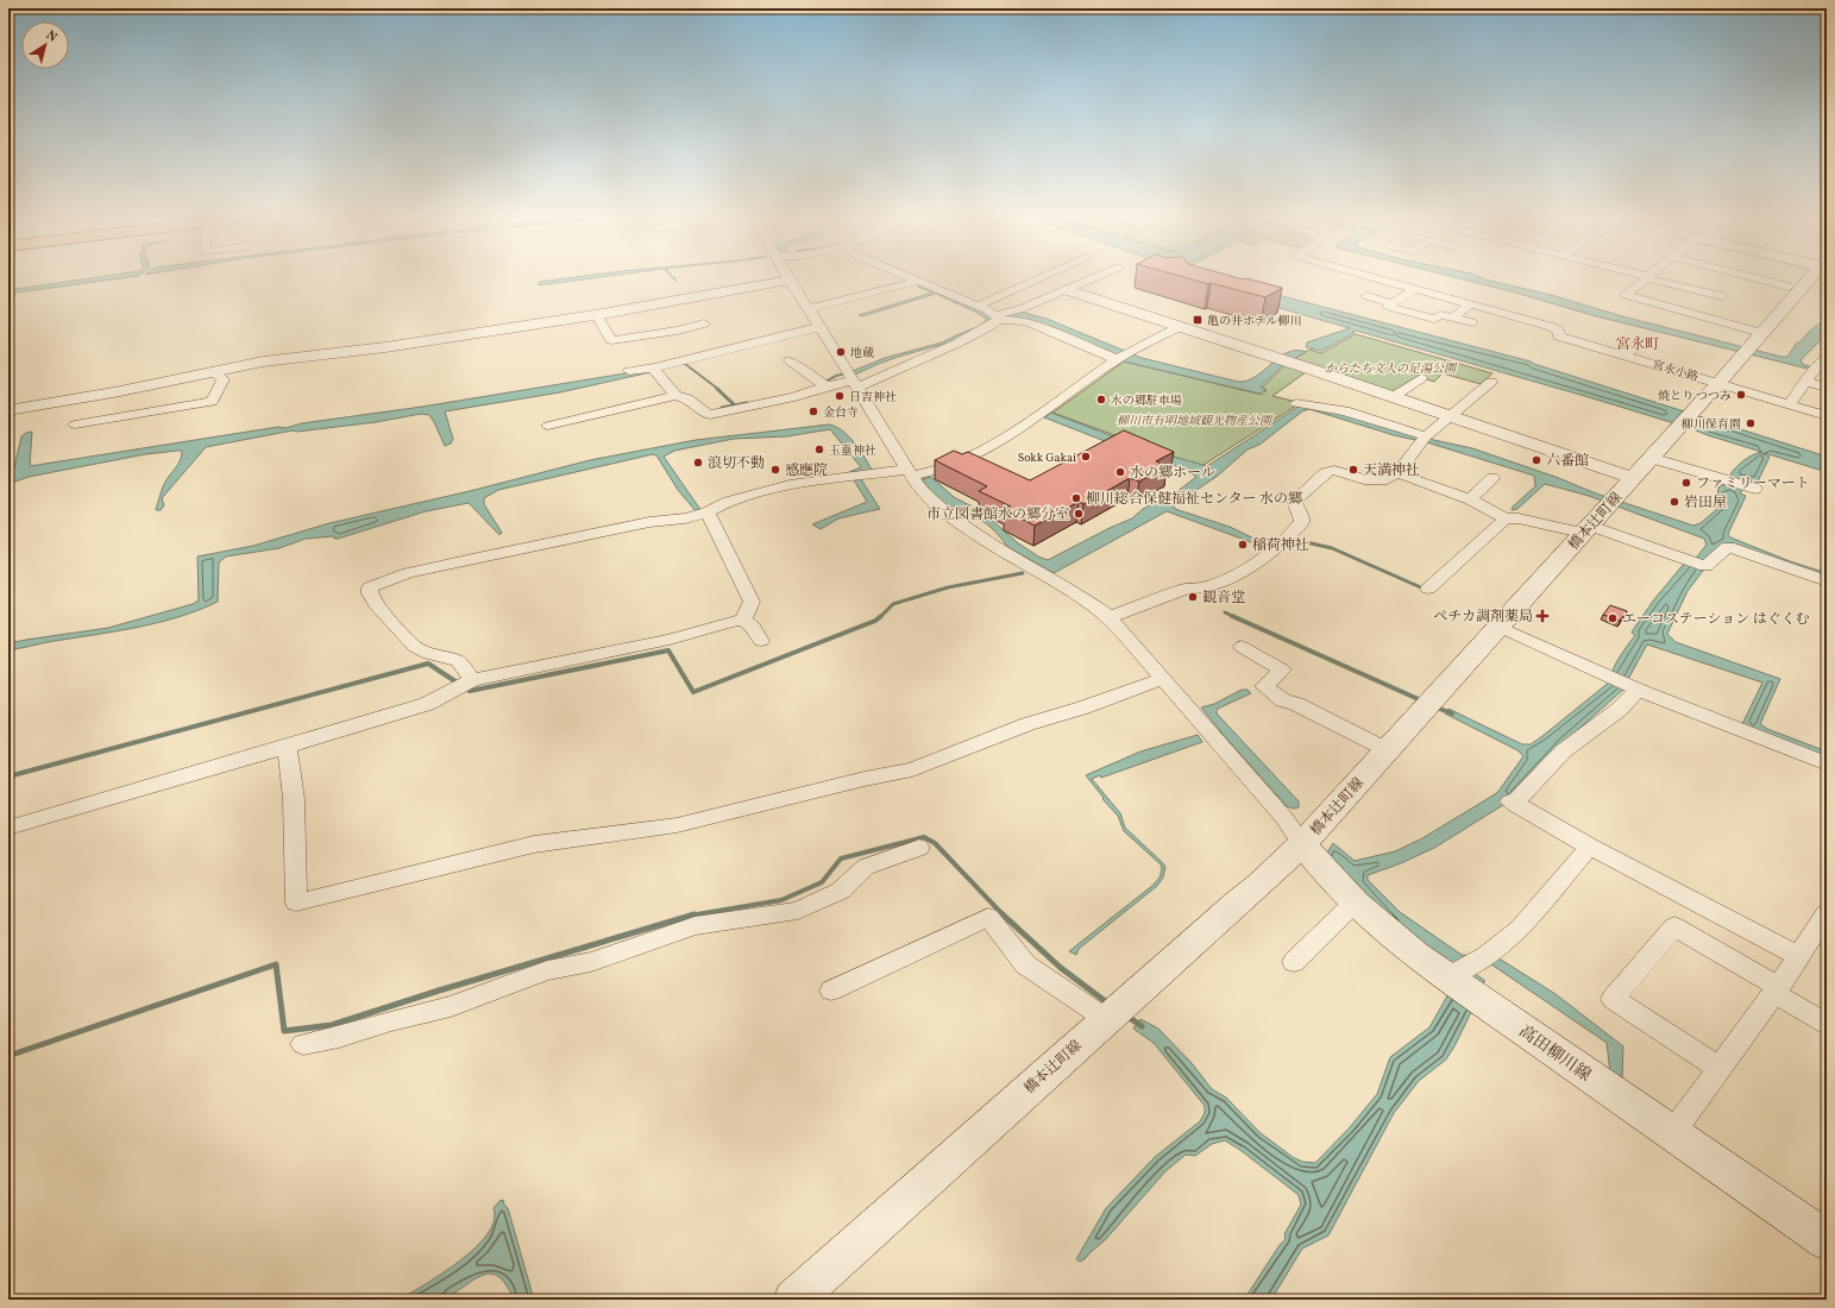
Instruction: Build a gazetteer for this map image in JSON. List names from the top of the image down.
{
  "streets": {
    "main road": ["橋本辻町線", "高田柳川線"],
    "street": ["宮永小路"]
  },
  "crossings": [
    ["宮永小路", "橋本辻町線"],
    ["橋本辻町線", "高田柳川線"]
  ],
  "districts": ["宮永町"],
  "parks": ["からたち文人の足湯公園", "柳川市有明地域観光物産公園"],
  "places": {
    "transit": ["亀の井ホテル柳川"],
    "other": [
      "地蔵",
      "焼とり つつみ",
      "日吉神社",
      "水の郷駐車場",
      "金台寺",
      "柳川保育園",
      "玉垂神社",
      "Sokk Gakai",
      "六番館",
      "浪切不動",
      "感應院",
      "天満神社",
      "水の郷ホール",
      "ファミリーマート",
      "柳川総合保健福祉センター 水の郷",
      "岩田屋",
      "市立図書館水の郷分室",
      "稲荷神社",
      "観音堂",
      "エーコステーション はぐくむ"
    ],
    "health": ["ペチカ調剤薬局"]
  },
  "north": "top right"
}
